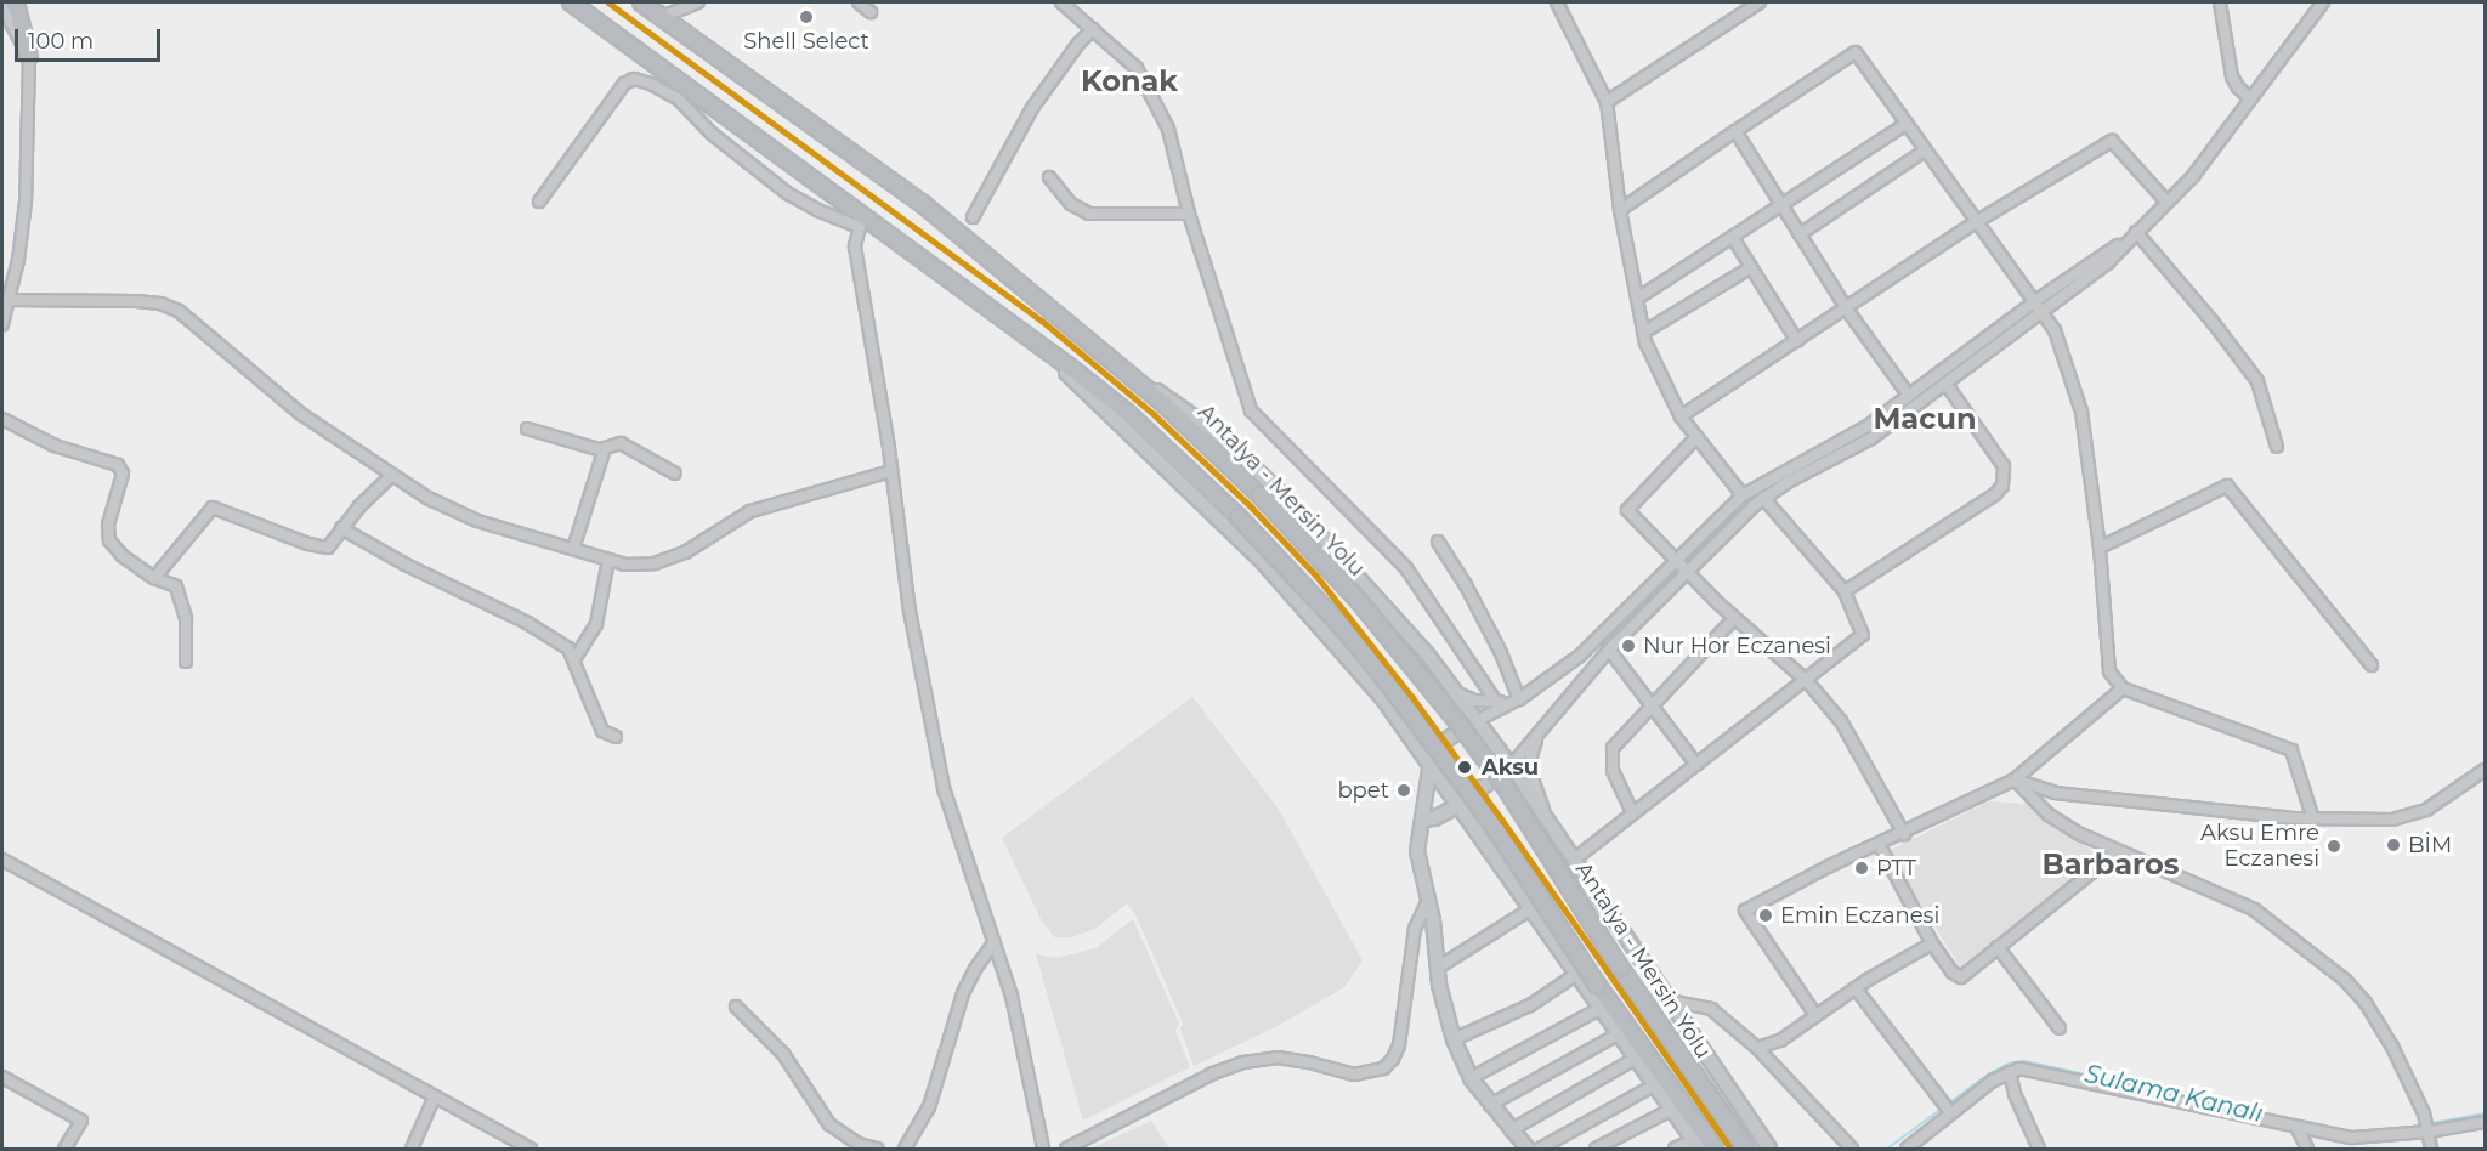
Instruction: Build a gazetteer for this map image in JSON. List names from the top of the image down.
{
  "streets": {
    "highway": ["Antalya - Mersin Yolu"]
  },
  "districts": ["Konak", "Macun", "Barbaros"],
  "water": ["Sulama Kanalı"],
  "places": [
    "Shell Select",
    "Nur Hor Eczanesi",
    "Aksu",
    "bpet",
    "BİM",
    "Aksu Emre Eczanesi",
    "PTT",
    "Emin Eczanesi"
  ],
  "scale_bar": "100 m"
}
